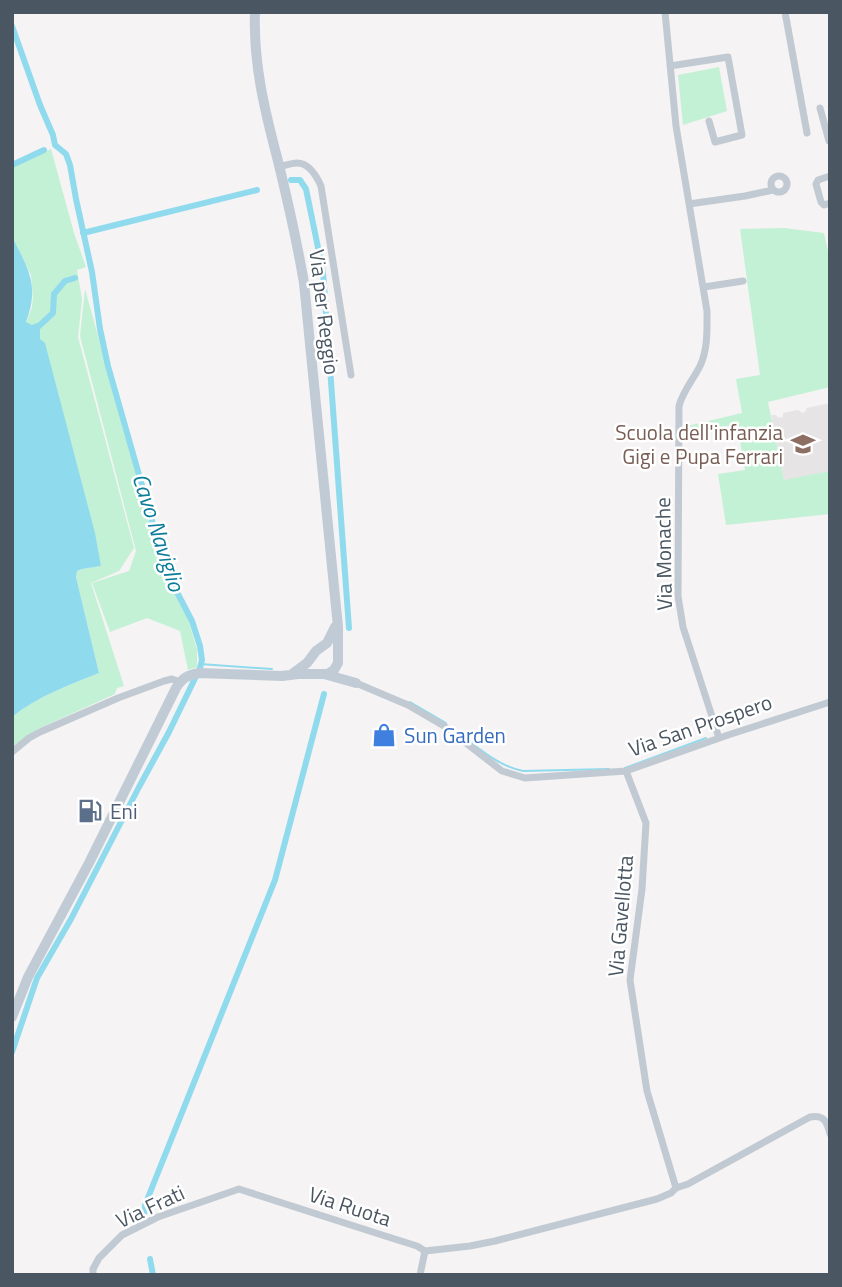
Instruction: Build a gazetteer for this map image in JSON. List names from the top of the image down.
{
  "streets": {
    "main road": ["Via per Reggio", "Via San Prospero"],
    "street": [
      "Via Monache",
      "Via Gavellotta",
      "Via Frati",
      "Via Ruota"
    ]
  },
  "crossings": [
    ["Via per Reggio", "Via San Prospero"],
    ["Via Monache", "Via San Prospero"],
    ["Via San Prospero", "Via Gavellotta"],
    ["Via Frati", "Via Ruota"]
  ],
  "water": ["Cavo Naviglio"],
  "places": {
    "school or university": ["Scuola dell'infanzia Gigi e Pupa Ferrari"],
    "shop": ["Sun Garden"],
    "fuel station": ["Eni"]
  }
}
